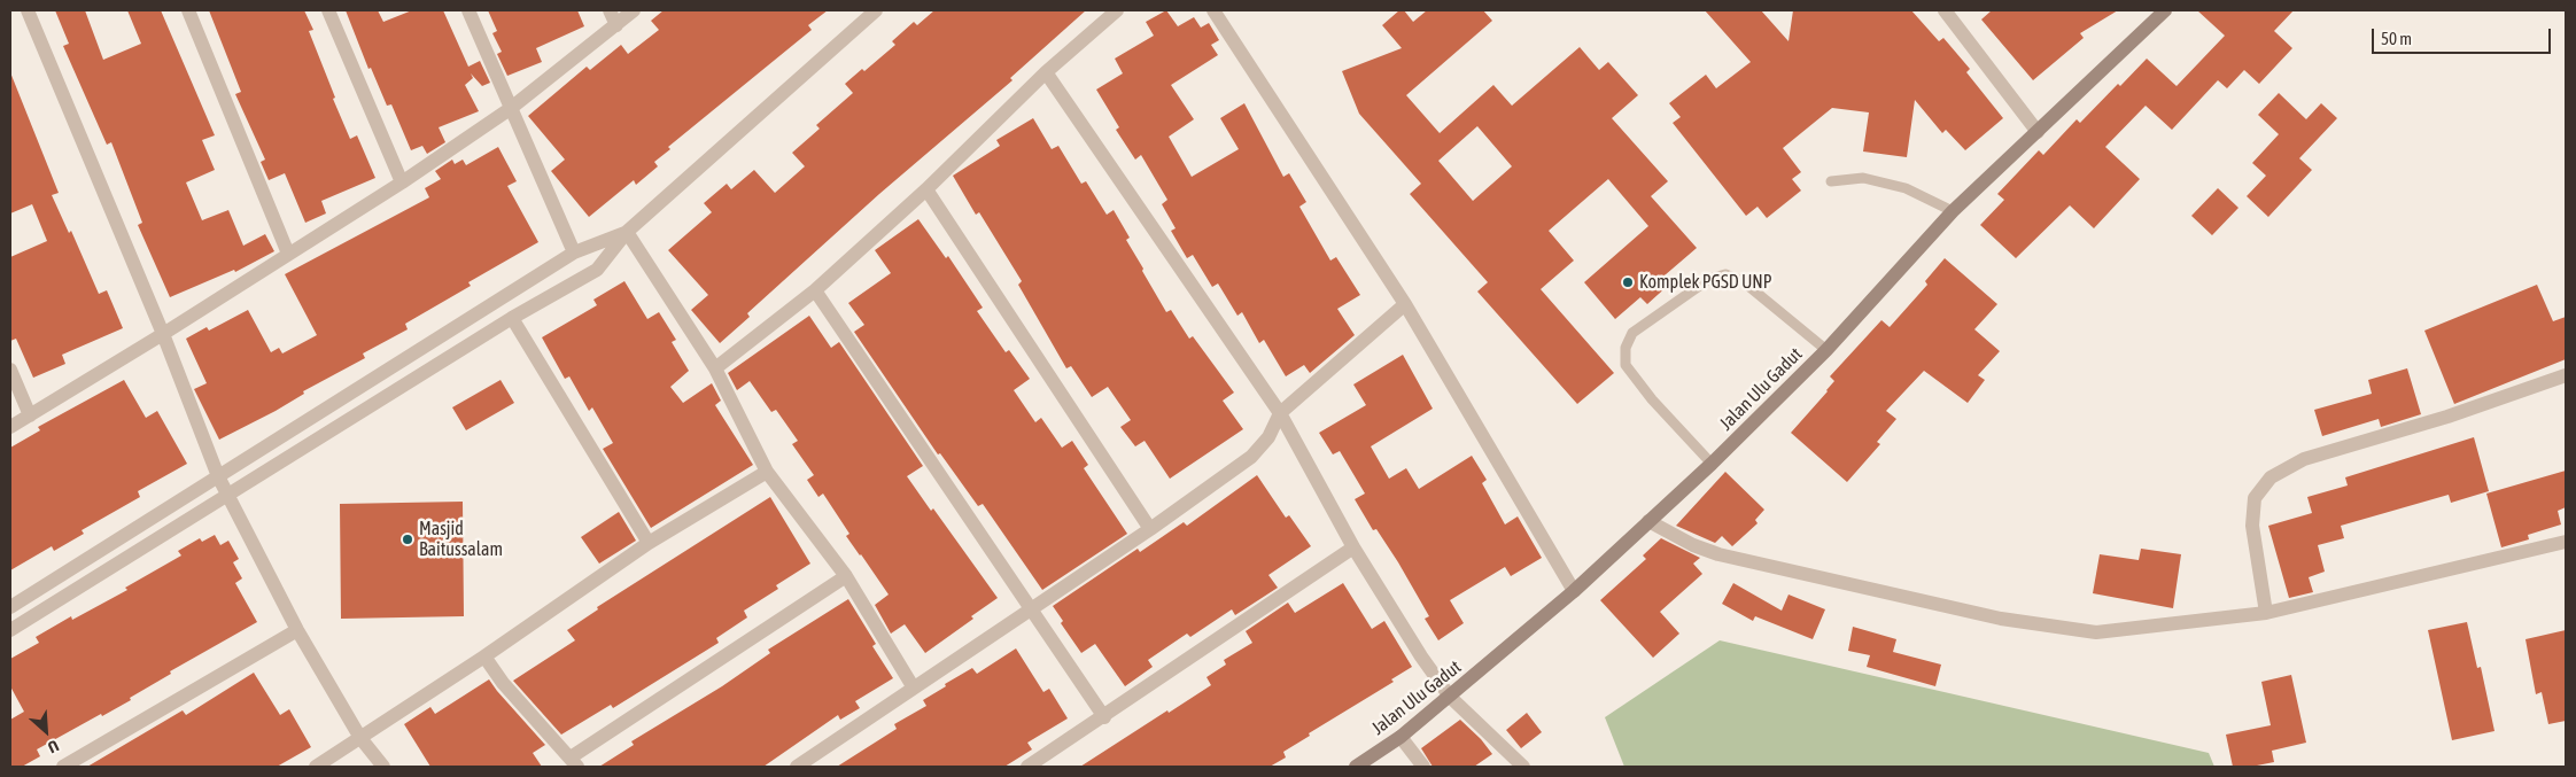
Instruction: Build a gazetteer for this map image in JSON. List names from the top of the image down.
{
  "streets": {
    "street": ["Jalan Ulu Gadut"]
  },
  "places": ["Komplek PGSD UNP", "Masjid Baitussalam"],
  "scale_bar": "50 m",
  "north": "bottom right"
}
